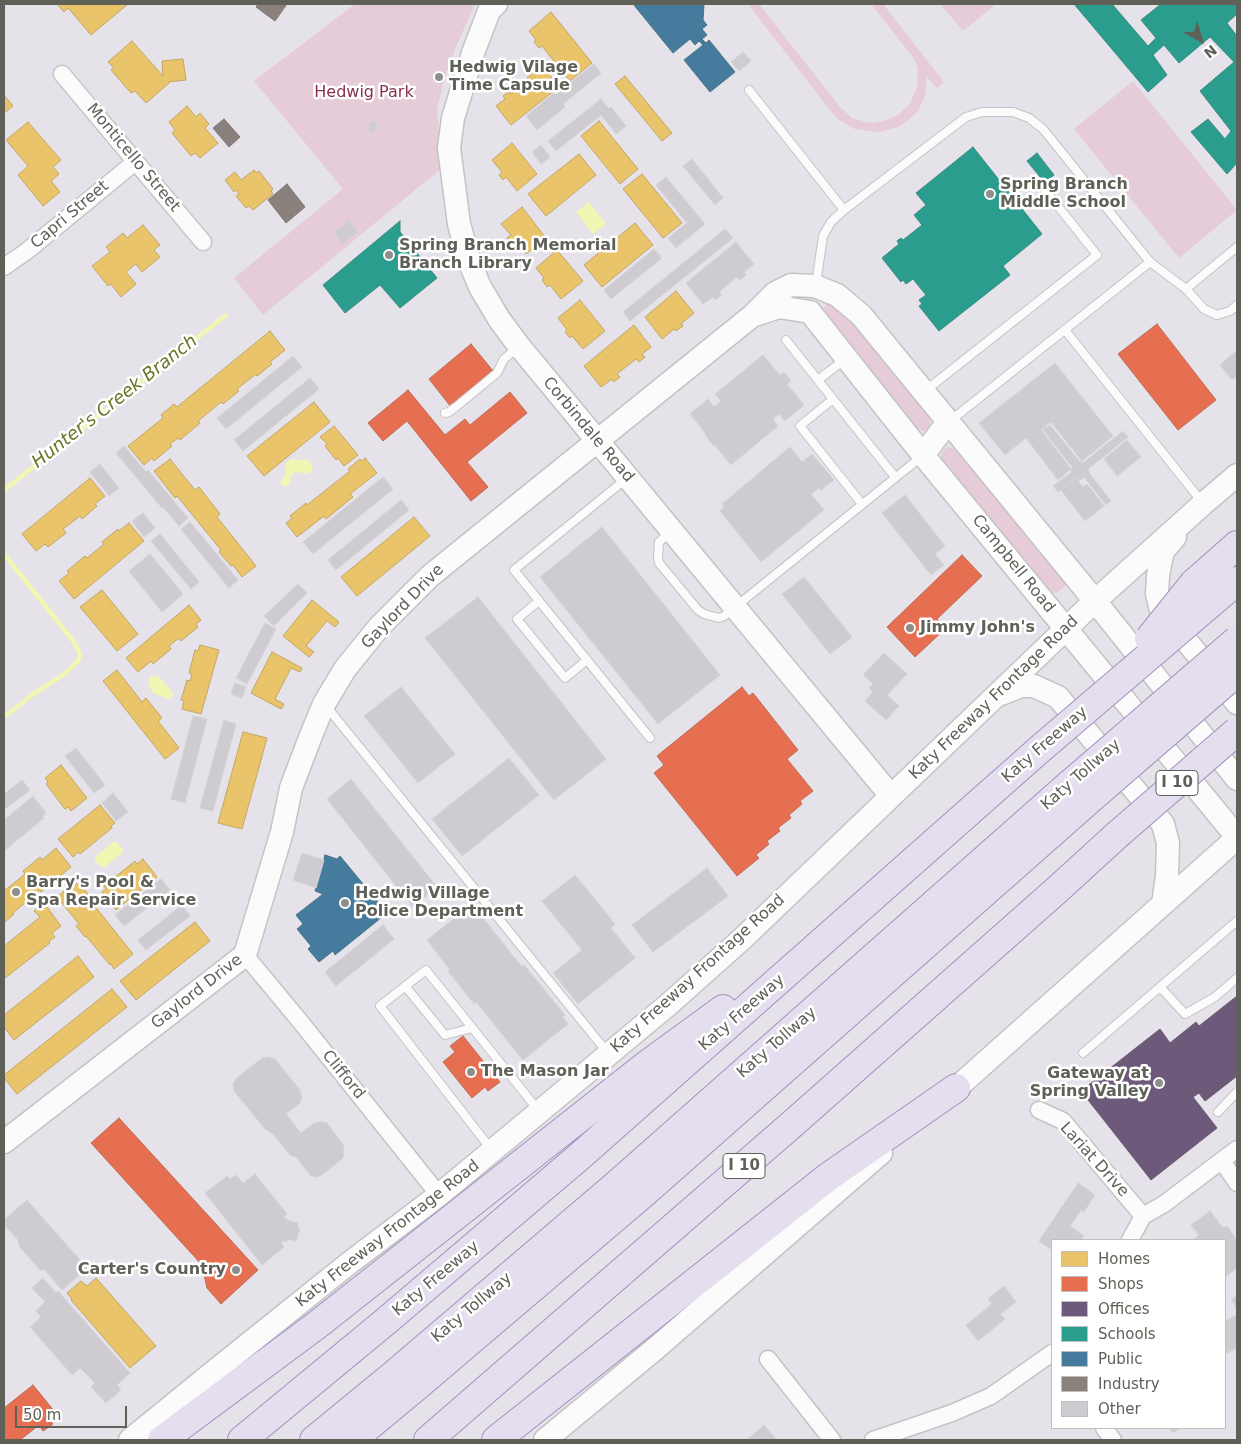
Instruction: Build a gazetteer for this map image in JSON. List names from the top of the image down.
{
  "streets": {
    "highway": ["Katy Freeway", "Katy Tollway", "I 10"],
    "street": [
      "Monticello Street",
      "Capri Street",
      "Corbindale Road",
      "Campbell Road",
      "Gaylord Drive",
      "Katy Freeway Frontage Road",
      "Clifford",
      "Lariat Drive"
    ]
  },
  "crossings": [
    ["Monticello Street", "Capri Street"],
    ["Corbindale Road", "Gaylord Drive"],
    ["Corbindale Road", "Katy Freeway Frontage Road"],
    ["Campbell Road", "Gaylord Drive"],
    ["Campbell Road", "Katy Freeway Frontage Road"],
    ["Gaylord Drive", "Clifford"],
    ["Katy Freeway Frontage Road", "Clifford"]
  ],
  "water": ["Hunter's Creek Branch"],
  "parks": ["Hedwig Park"],
  "places": [
    "Hedwig Vilage Time Capsule",
    "Spring Branch Middle School",
    "Spring Branch Memorial Branch Library",
    "Jimmy John's",
    "Barry's Pool & Spa Repair Service",
    "Hedwig Village Police Department",
    "The Mason Jar",
    "Gateway at Spring Valley",
    "Carter's Country"
  ],
  "legend": [
    "Homes",
    "Shops",
    "Offices",
    "Schools",
    "Public",
    "Industry",
    "Other"
  ],
  "scale_bar": "50 m",
  "north": "bottom right"
}
